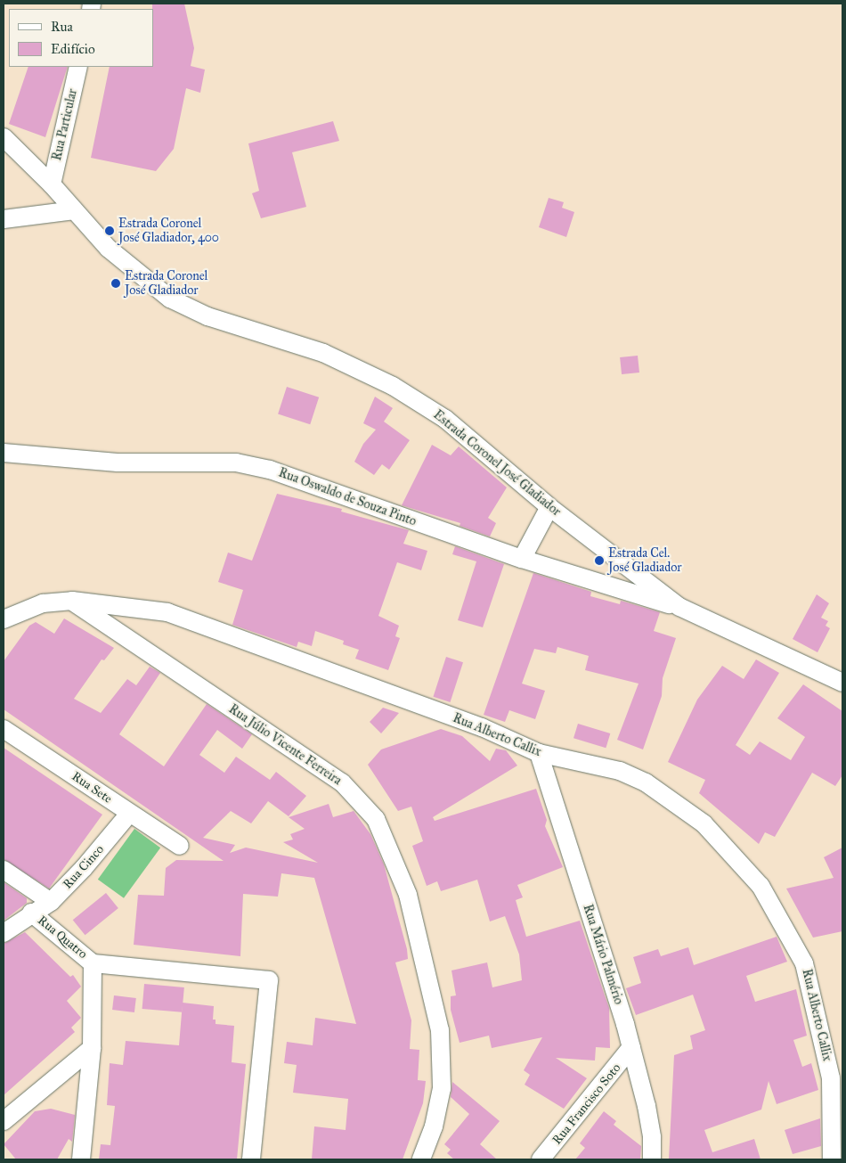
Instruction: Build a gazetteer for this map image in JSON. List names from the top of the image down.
{
  "streets": {
    "street": [
      "Rua Particular",
      "Estrada Coronel José Gladiador",
      "Rua Oswaldo de Souza Pinto",
      "Rua Alberto Callix",
      "Rua Júlio Vicente Ferreira",
      "Rua Sete",
      "Rua Cinco",
      "Rua Quatro",
      "Rua Mário Palmério",
      "Rua Francisco Soto"
    ]
  },
  "crossings": [
    ["Rua Particular", "Estrada Coronel José Gladiador"],
    ["Estrada Coronel José Gladiador", "Rua Oswaldo de Souza Pinto"],
    ["Rua Alberto Callix", "Rua Júlio Vicente Ferreira"],
    ["Rua Alberto Callix", "Rua Mário Palmério"],
    ["Rua Sete", "Rua Cinco"],
    ["Rua Cinco", "Rua Quatro"],
    ["Rua Mário Palmério", "Rua Francisco Soto"]
  ],
  "places": ["Estrada Coronel José Gladiador, 400", "Estrada Coronel José Gladiador", "Estrada Cel. José Gladiador"],
  "legend": ["Rua", "Edifício"]
}
